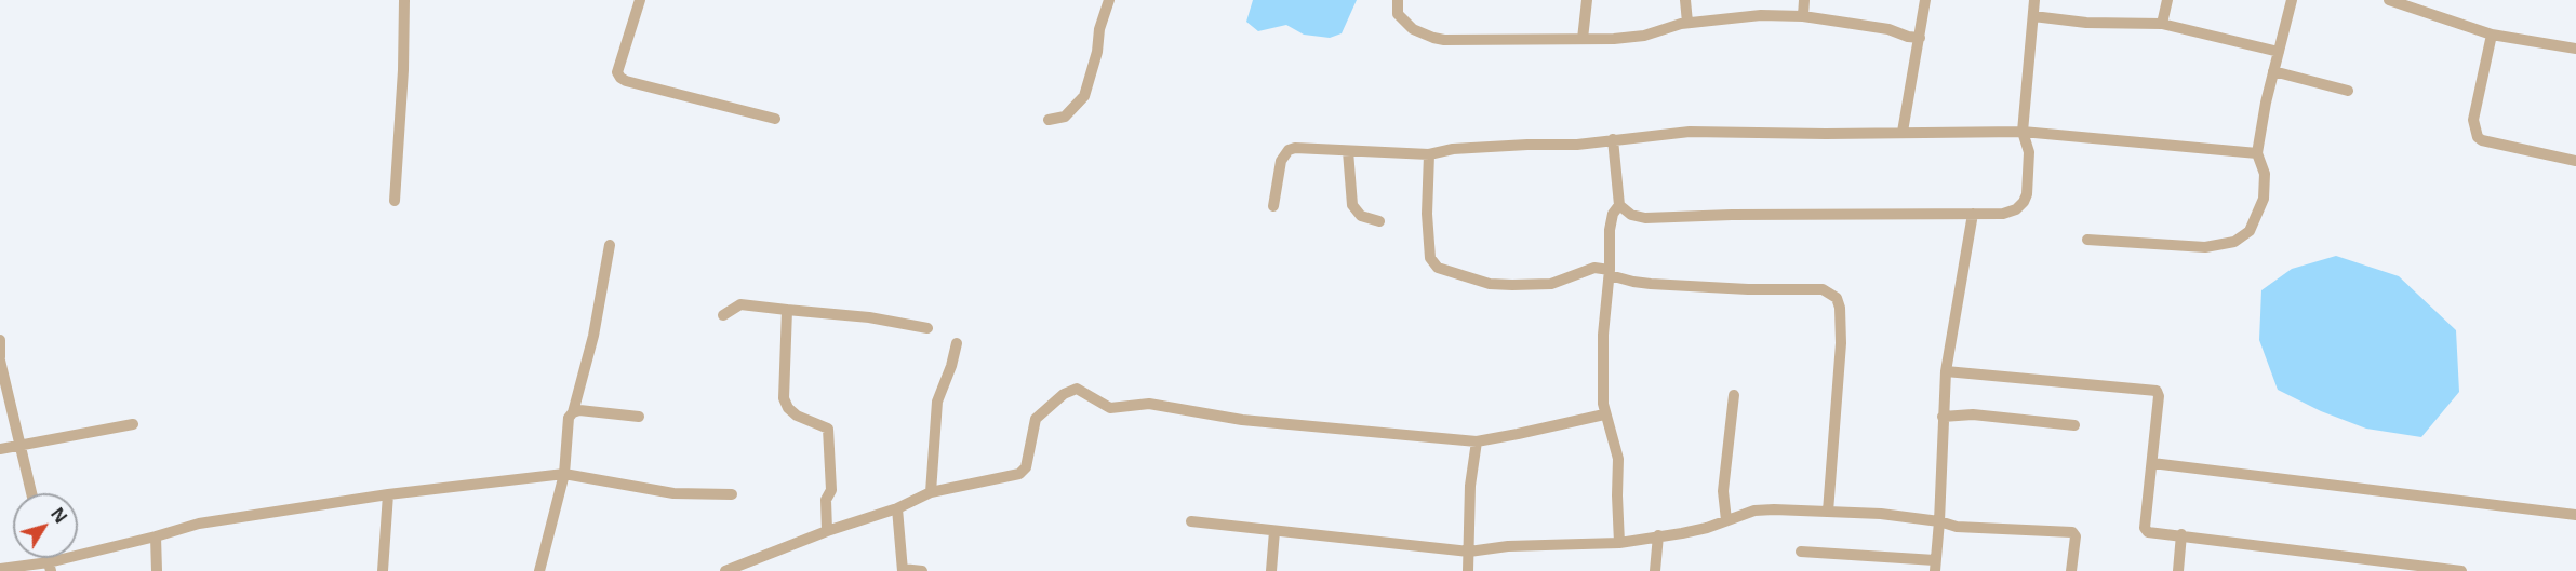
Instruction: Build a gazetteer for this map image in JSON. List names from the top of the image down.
{
  "north": "top right"
}
